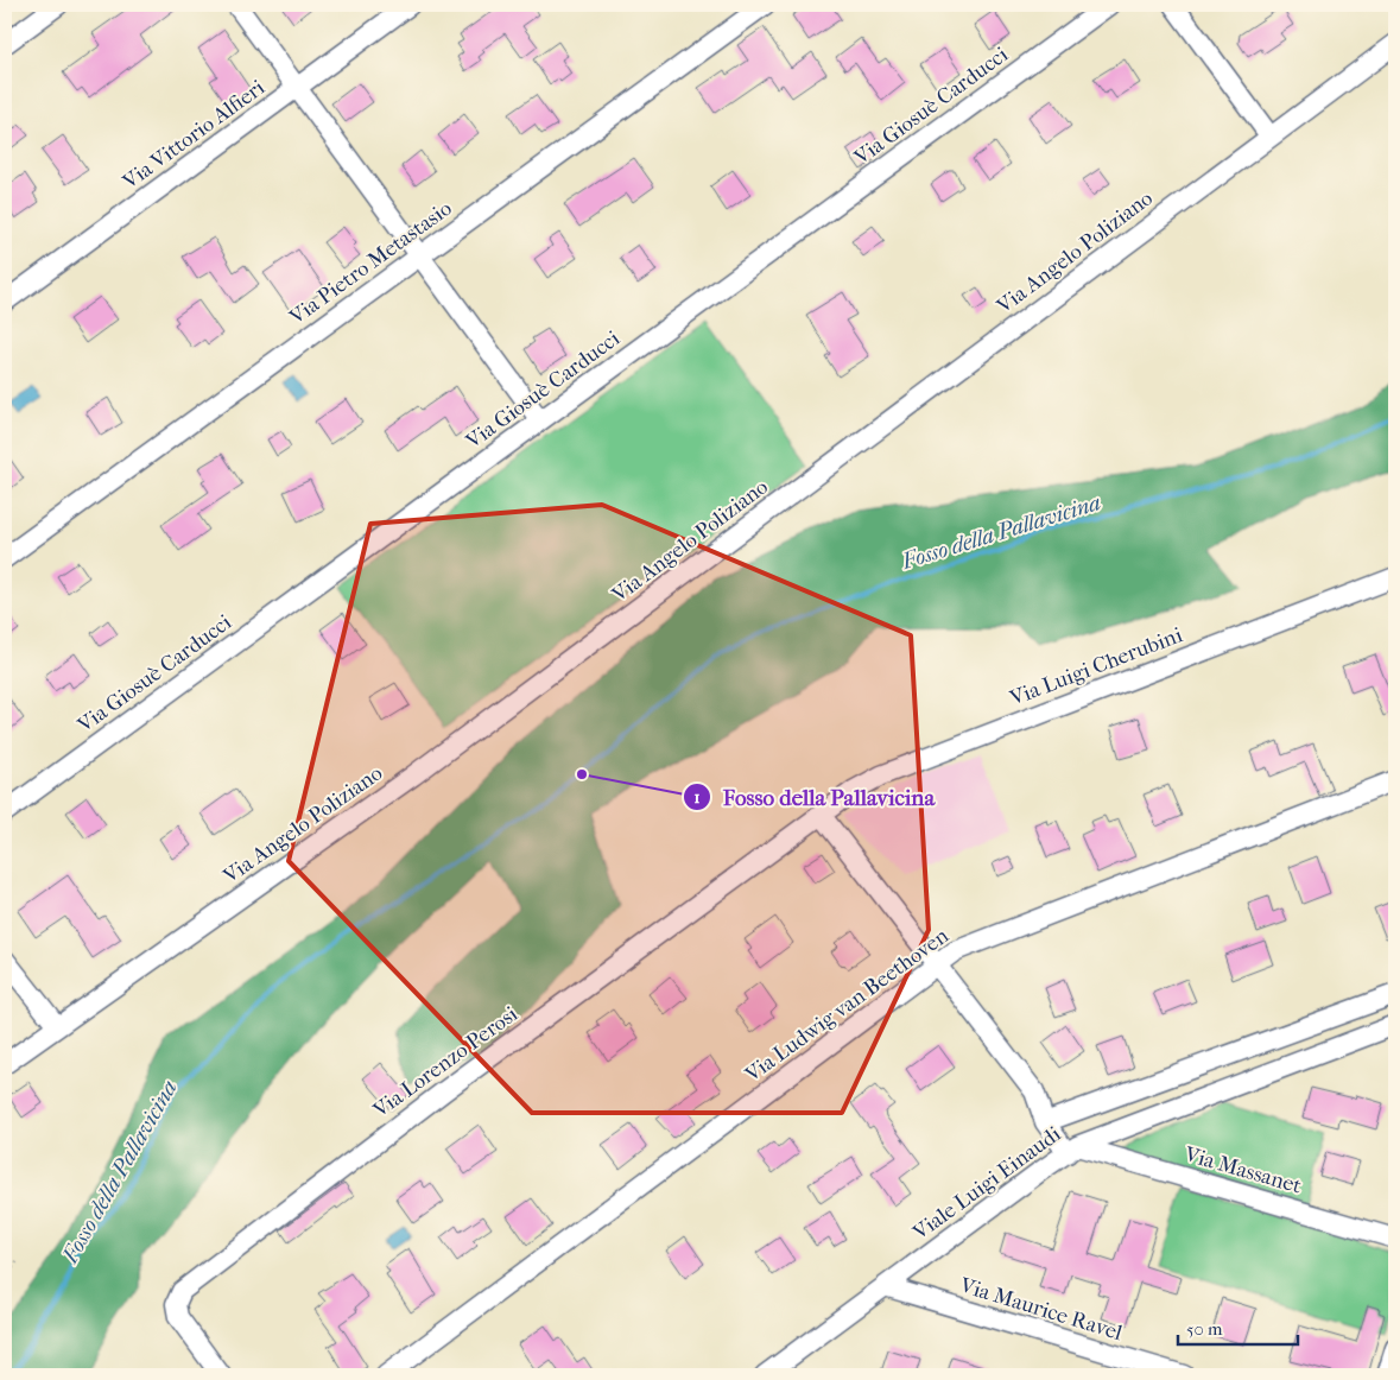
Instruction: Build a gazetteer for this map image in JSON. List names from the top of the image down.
{
  "streets": {
    "street": [
      "Via Giosuè Carducci",
      "Via Vittorio Alfieri",
      "Via Angelo Poliziano",
      "Via Pietro Metastasio",
      "Via Luigi Cherubini",
      "Via Ludwig van Beethoven",
      "Via Lorenzo Perosi",
      "Via Massanet",
      "Viale Luigi Einaudi",
      "Via Maurice Ravel"
    ]
  },
  "crossings": [
    ["Via Luigi Cherubini", "Via Lorenzo Perosi"],
    ["Via Massanet", "Viale Luigi Einaudi"],
    ["Viale Luigi Einaudi", "Via Maurice Ravel"]
  ],
  "water": ["Fosso della Pallavicina"],
  "places": ["Fosso della Pallavicina"],
  "scale_bar": "50 m"
}
